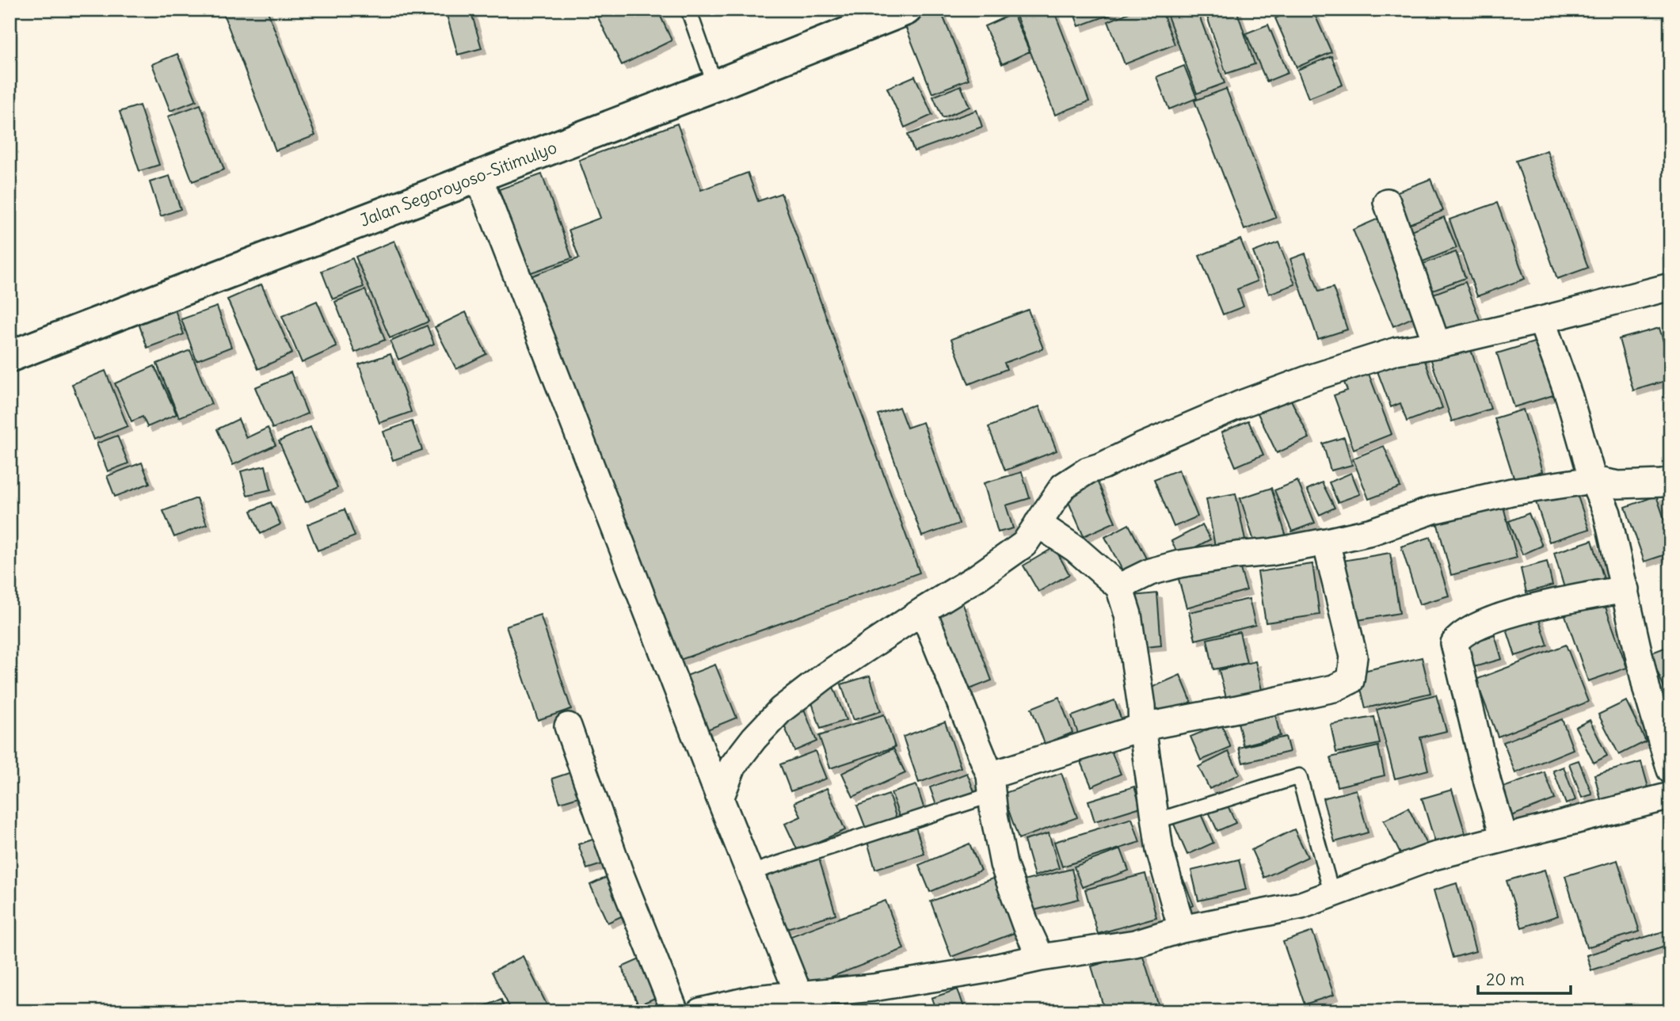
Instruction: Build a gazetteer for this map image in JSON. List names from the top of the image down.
{
  "streets": {
    "main road": ["Jalan Segoroyoso-Sitimulyo"]
  },
  "scale_bar": "20 m"
}
